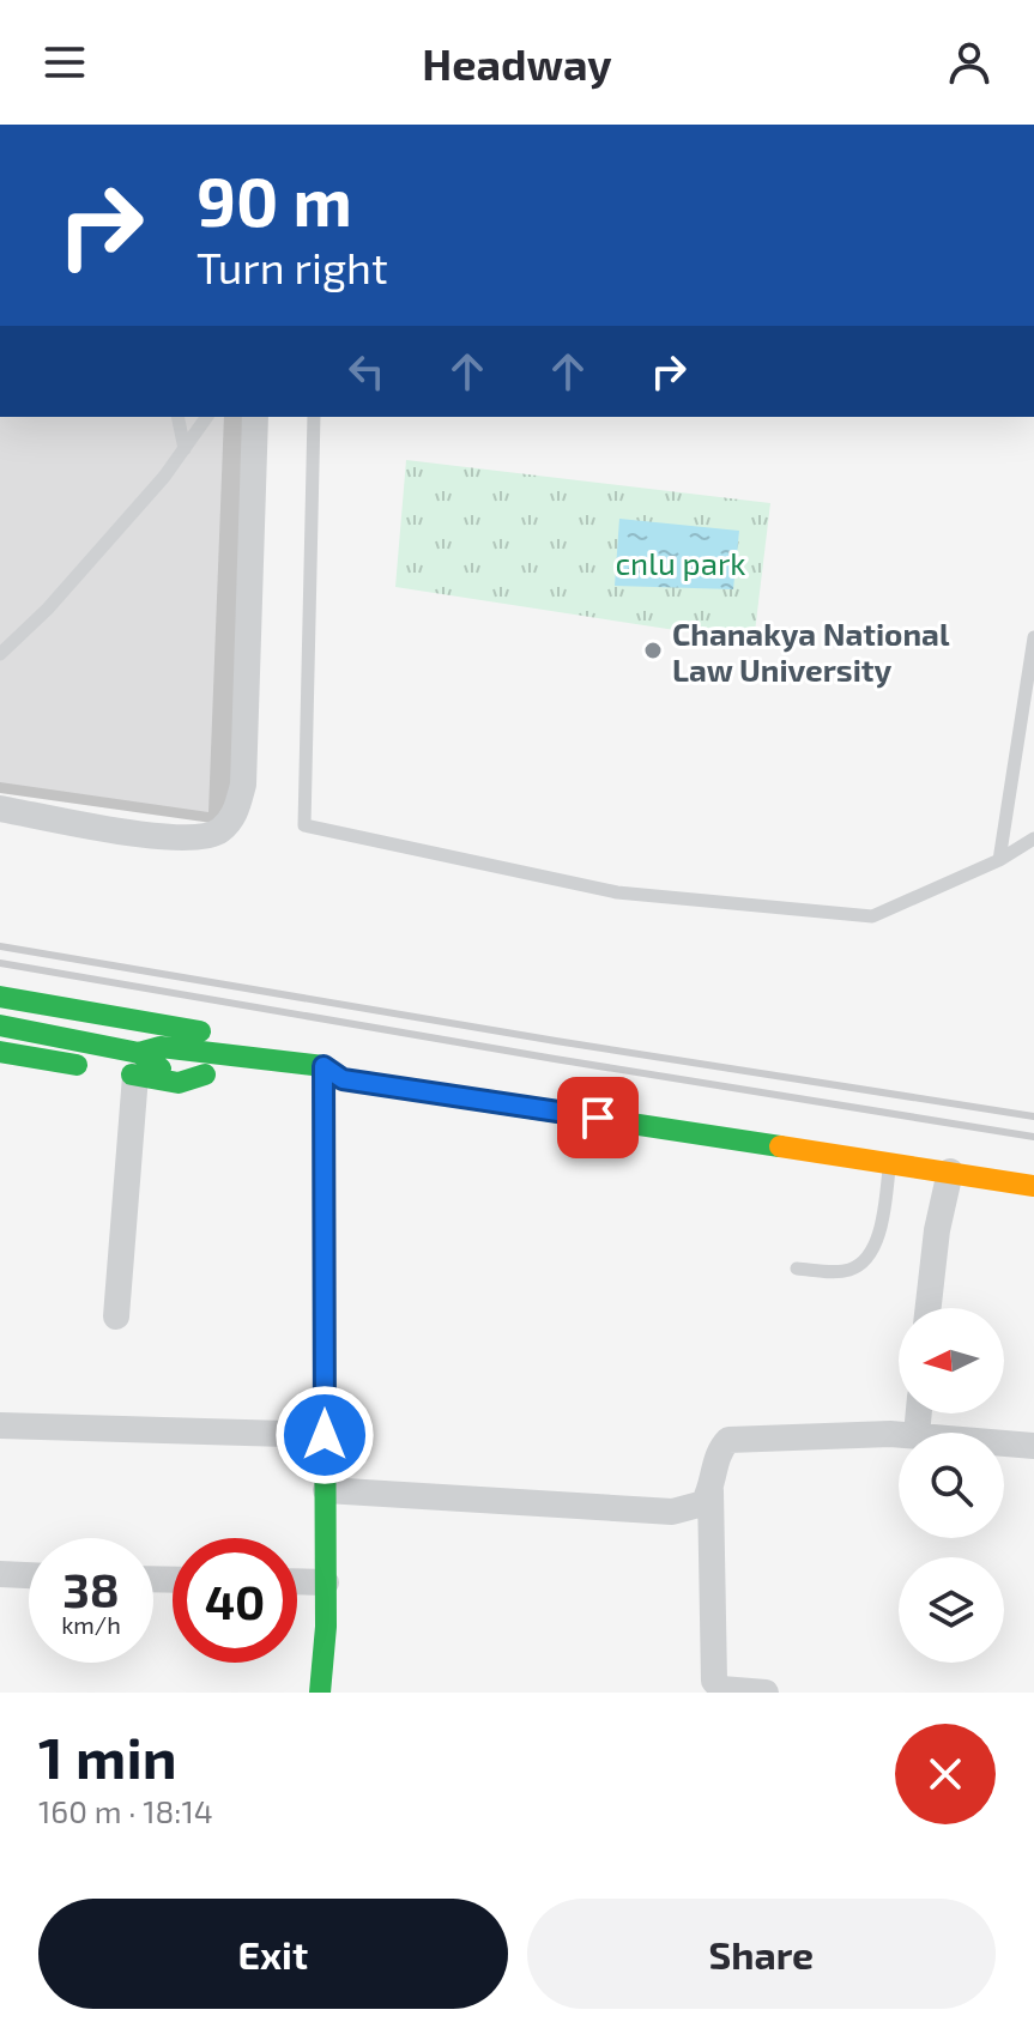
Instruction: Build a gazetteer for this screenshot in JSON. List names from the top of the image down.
{
  "parks": ["cnlu park"],
  "places": ["Chanakya National Law University"],
  "north": "left",
  "page": {
    "header": "Headway",
    "turn": ["90 m", "Turn right"],
    "speed": "38 km/h",
    "limit": "40",
    "heading": ["1 min", "160 m · 18:14"],
    "buttons": ["Exit", "Share"]
  }
}
